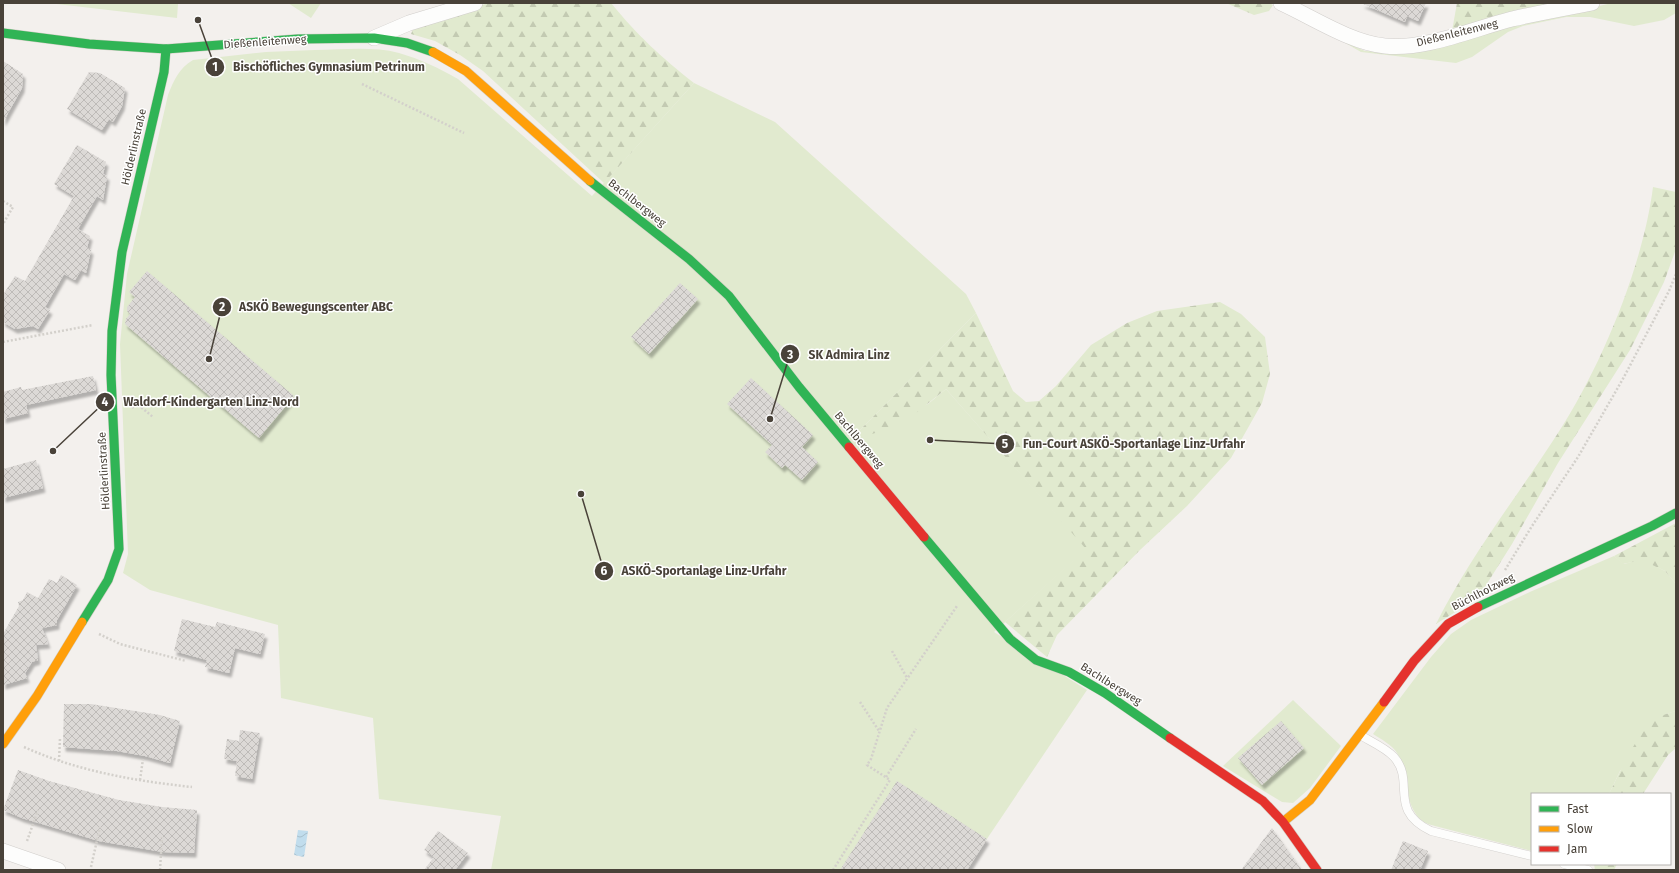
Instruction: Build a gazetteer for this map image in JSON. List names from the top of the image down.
{
  "streets": {
    "street": [
      "Dießenleitenweg",
      "Hölderlinstraße",
      "Bachlbergweg",
      "Büchlholzweg"
    ]
  },
  "crossings": [
    ["Dießenleitenweg", "Hölderlinstraße"],
    ["Dießenleitenweg", "Bachlbergweg"],
    ["Bachlbergweg", "Büchlholzweg"]
  ],
  "places": [
    "Bischöfliches Gymnasium Petrinum",
    "ASKÖ Bewegungscenter ABC",
    "SK Admira Linz",
    "Fun-Court ASKÖ-Sportanlage Linz-Urfahr",
    "Waldorf-Kindergarten Linz-Nord",
    "ASKÖ-Sportanlage Linz-Urfahr"
  ],
  "legend": ["Fast", "Slow", "Jam"]
}
